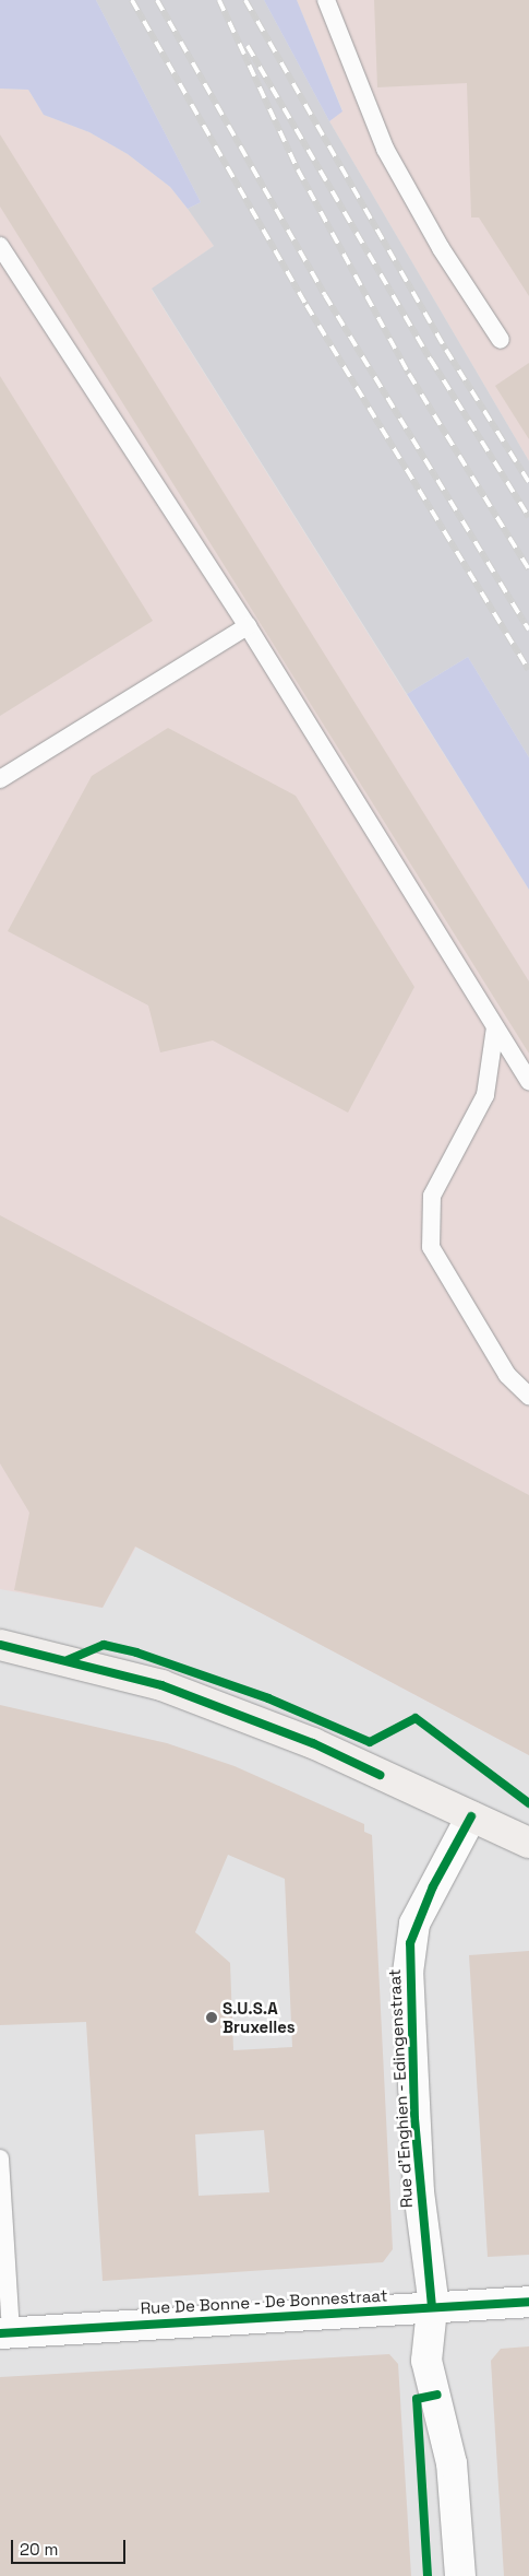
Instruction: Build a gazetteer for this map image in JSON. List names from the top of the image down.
{
  "streets": {
    "street": ["Rue d'Enghien - Edingenstraat", "Rue De Bonne - De Bonnestraat"]
  },
  "crossings": [
    ["Rue d'Enghien - Edingenstraat", "Rue De Bonne - De Bonnestraat"]
  ],
  "places": ["S.U.S.A Bruxelles"],
  "scale_bar": "20 m"
}
